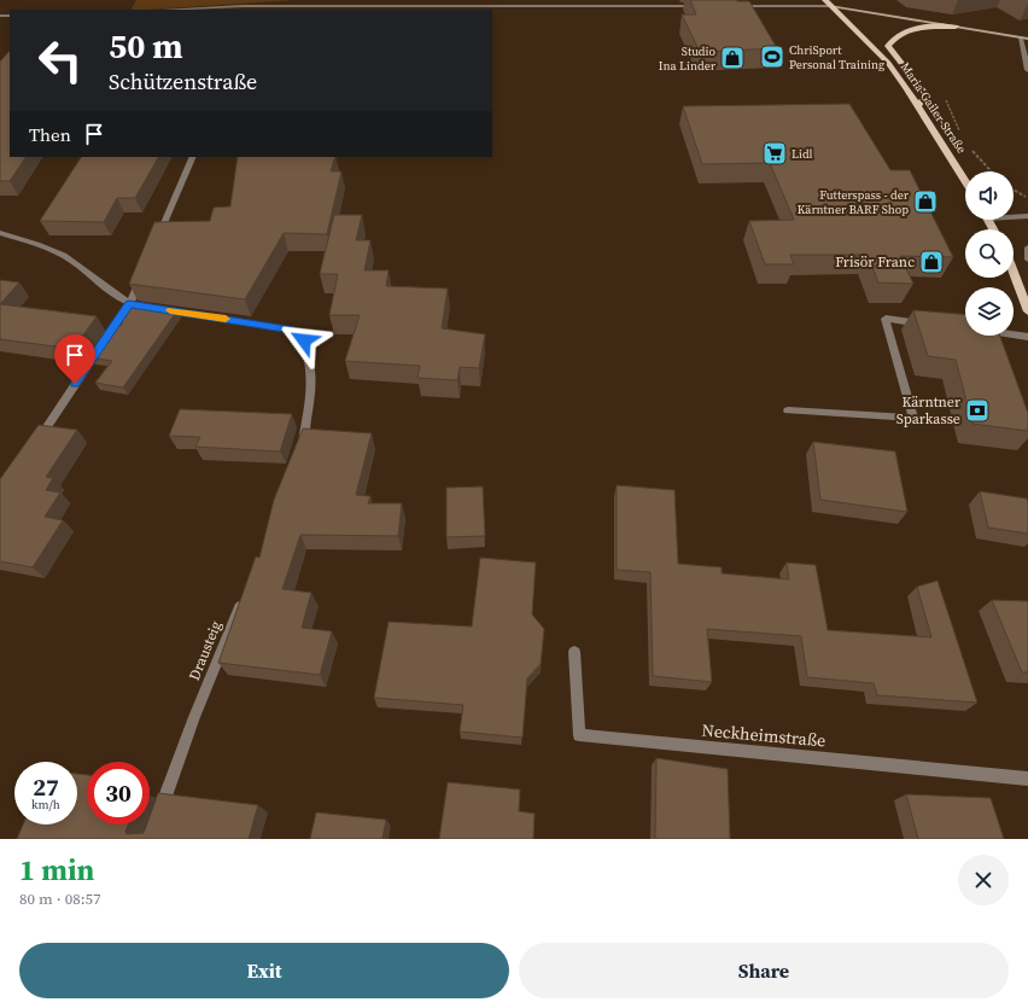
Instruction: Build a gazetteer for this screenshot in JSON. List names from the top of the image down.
{
  "streets": {
    "main road": ["Maria-Gailer-Straße"],
    "street": ["Drausteig", "Neckheimstraße"]
  },
  "places": {
    "sports": ["ChriSport Personal Training"],
    "shop": ["Studio Ina Linder", "Futterspass - der Kärntner BARF Shop", "Frisör Franc"],
    "supermarket": ["Lidl"],
    "bank": ["Kärntner Sparkasse"]
  },
  "page": {
    "turn": ["50 m", "Schützenstraße"],
    "then": "Then",
    "speed": "27 km/h",
    "limit": "30",
    "heading": ["1 min", "80 m · 08:57"],
    "buttons": ["Exit", "Share"]
  }
}
